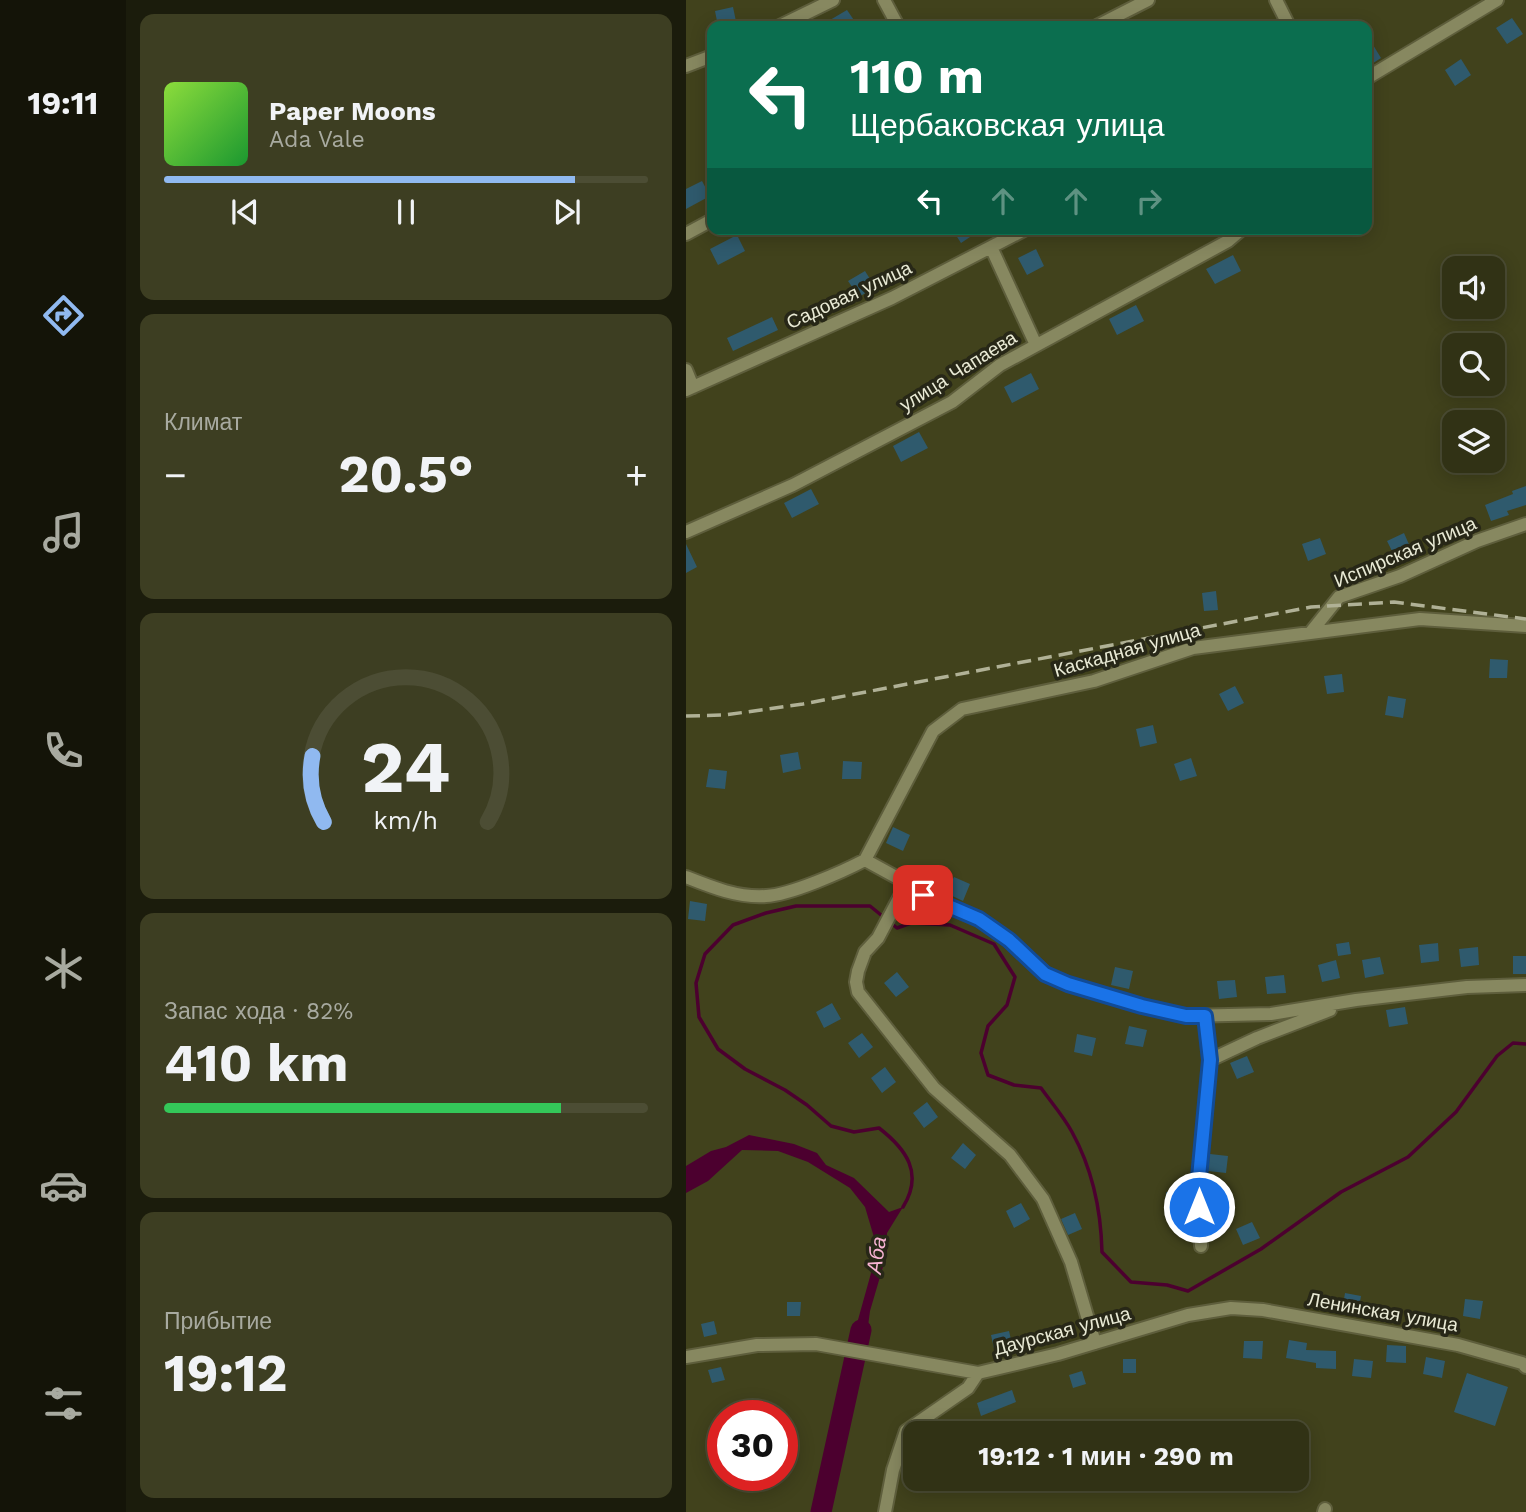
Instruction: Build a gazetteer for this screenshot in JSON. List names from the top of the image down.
{
  "streets": {
    "street": [
      "Садовая улица",
      "улица Чапаева",
      "Испирская улица",
      "Каскадная улица",
      "Ленинская улица",
      "Даурская улица"
    ]
  },
  "crossings": [
    ["Испирская улица", "Каскадная улица"],
    ["Ленинская улица", "Даурская улица"]
  ],
  "water": ["Аба"],
  "page": {
    "tabs": "19:11",
    "turn": ["110 m", "Щербаковская улица"],
    "song": ["Paper Moons", "Ada Vale"],
    "tile": [
      "Климат",
      ["Запас хода · 82%", "410 km"],
      ["Прибытие", "19:12"]
    ],
    "heat": ["−", "20.5°", "+"],
    "limit": "30",
    "trip": "19:12 · 1 мин · 290 m",
    "gauge": ["24", "km/h"]
  }
}
